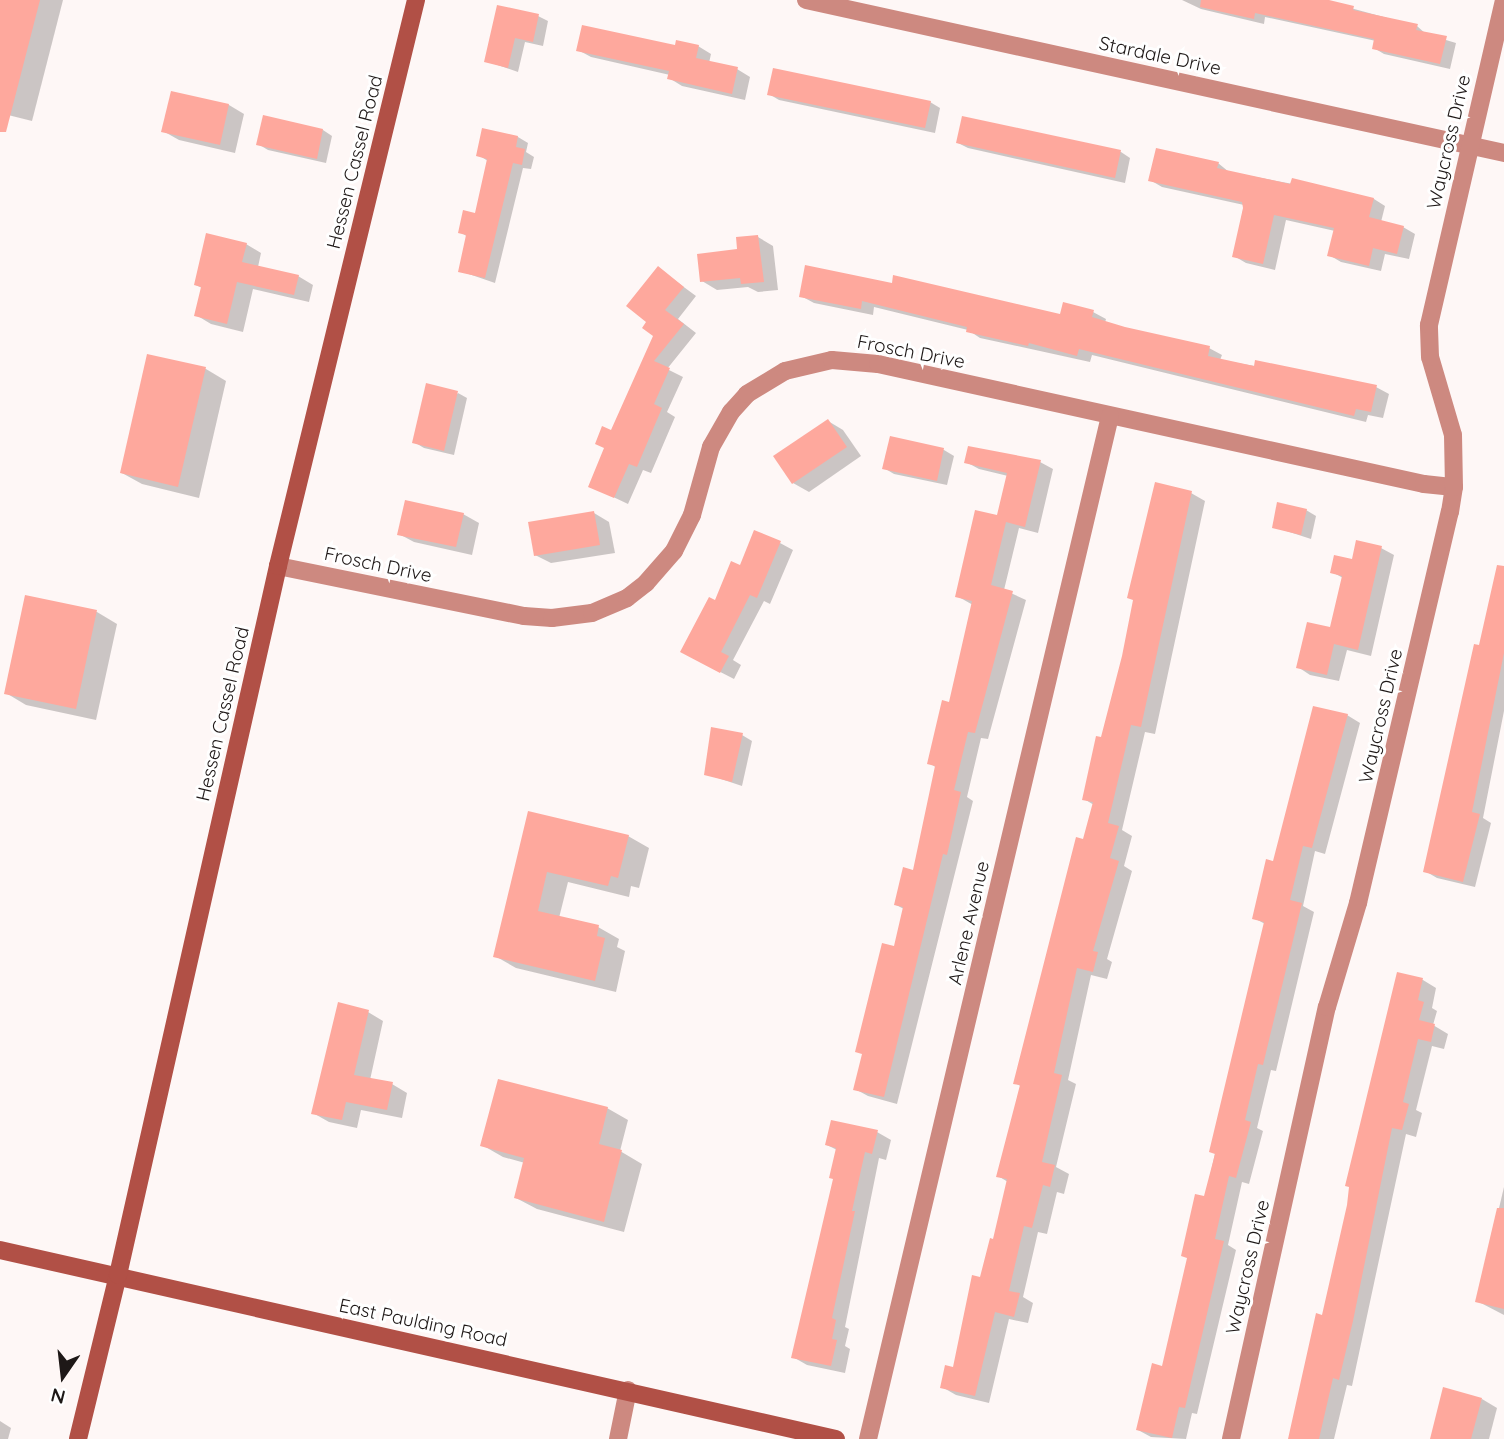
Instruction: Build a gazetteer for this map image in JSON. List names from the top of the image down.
{
  "streets": {
    "main road": ["Hessen Cassel Road", "East Paulding Road"],
    "street": [
      "Stardale Drive",
      "Waycross Drive",
      "Frosch Drive",
      "Arlene Avenue"
    ]
  },
  "crossings": [
    ["Stardale Drive", "Waycross Drive"],
    ["Waycross Drive", "Frosch Drive"],
    ["Hessen Cassel Road", "Frosch Drive"],
    ["Hessen Cassel Road", "East Paulding Road"],
    ["Frosch Drive", "Arlene Avenue"]
  ],
  "north": "bottom"
}
